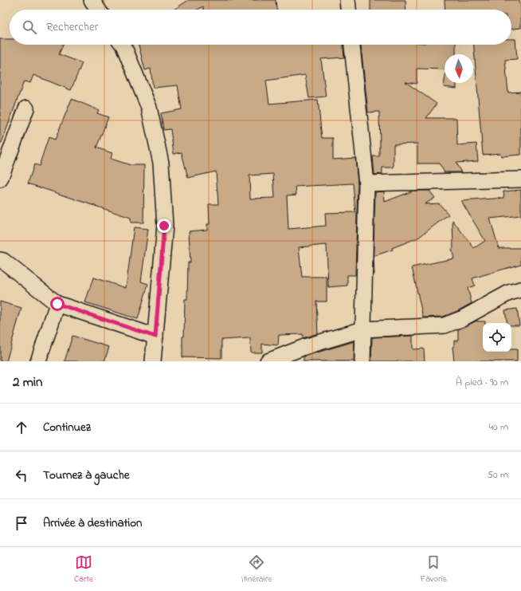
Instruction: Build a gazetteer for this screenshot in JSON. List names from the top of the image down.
{
  "north": "bottom",
  "page": {
    "search": "Rechercher",
    "heading": ["2 min", "À pied · 90 m"],
    "list": [
      ["Continuez", "40 m"],
      ["Tournez à gauche", "50 m"],
      "Arrivée à destination"
    ],
    "nav": ["Carte", "Itinéraire", "Favoris"]
  }
}
